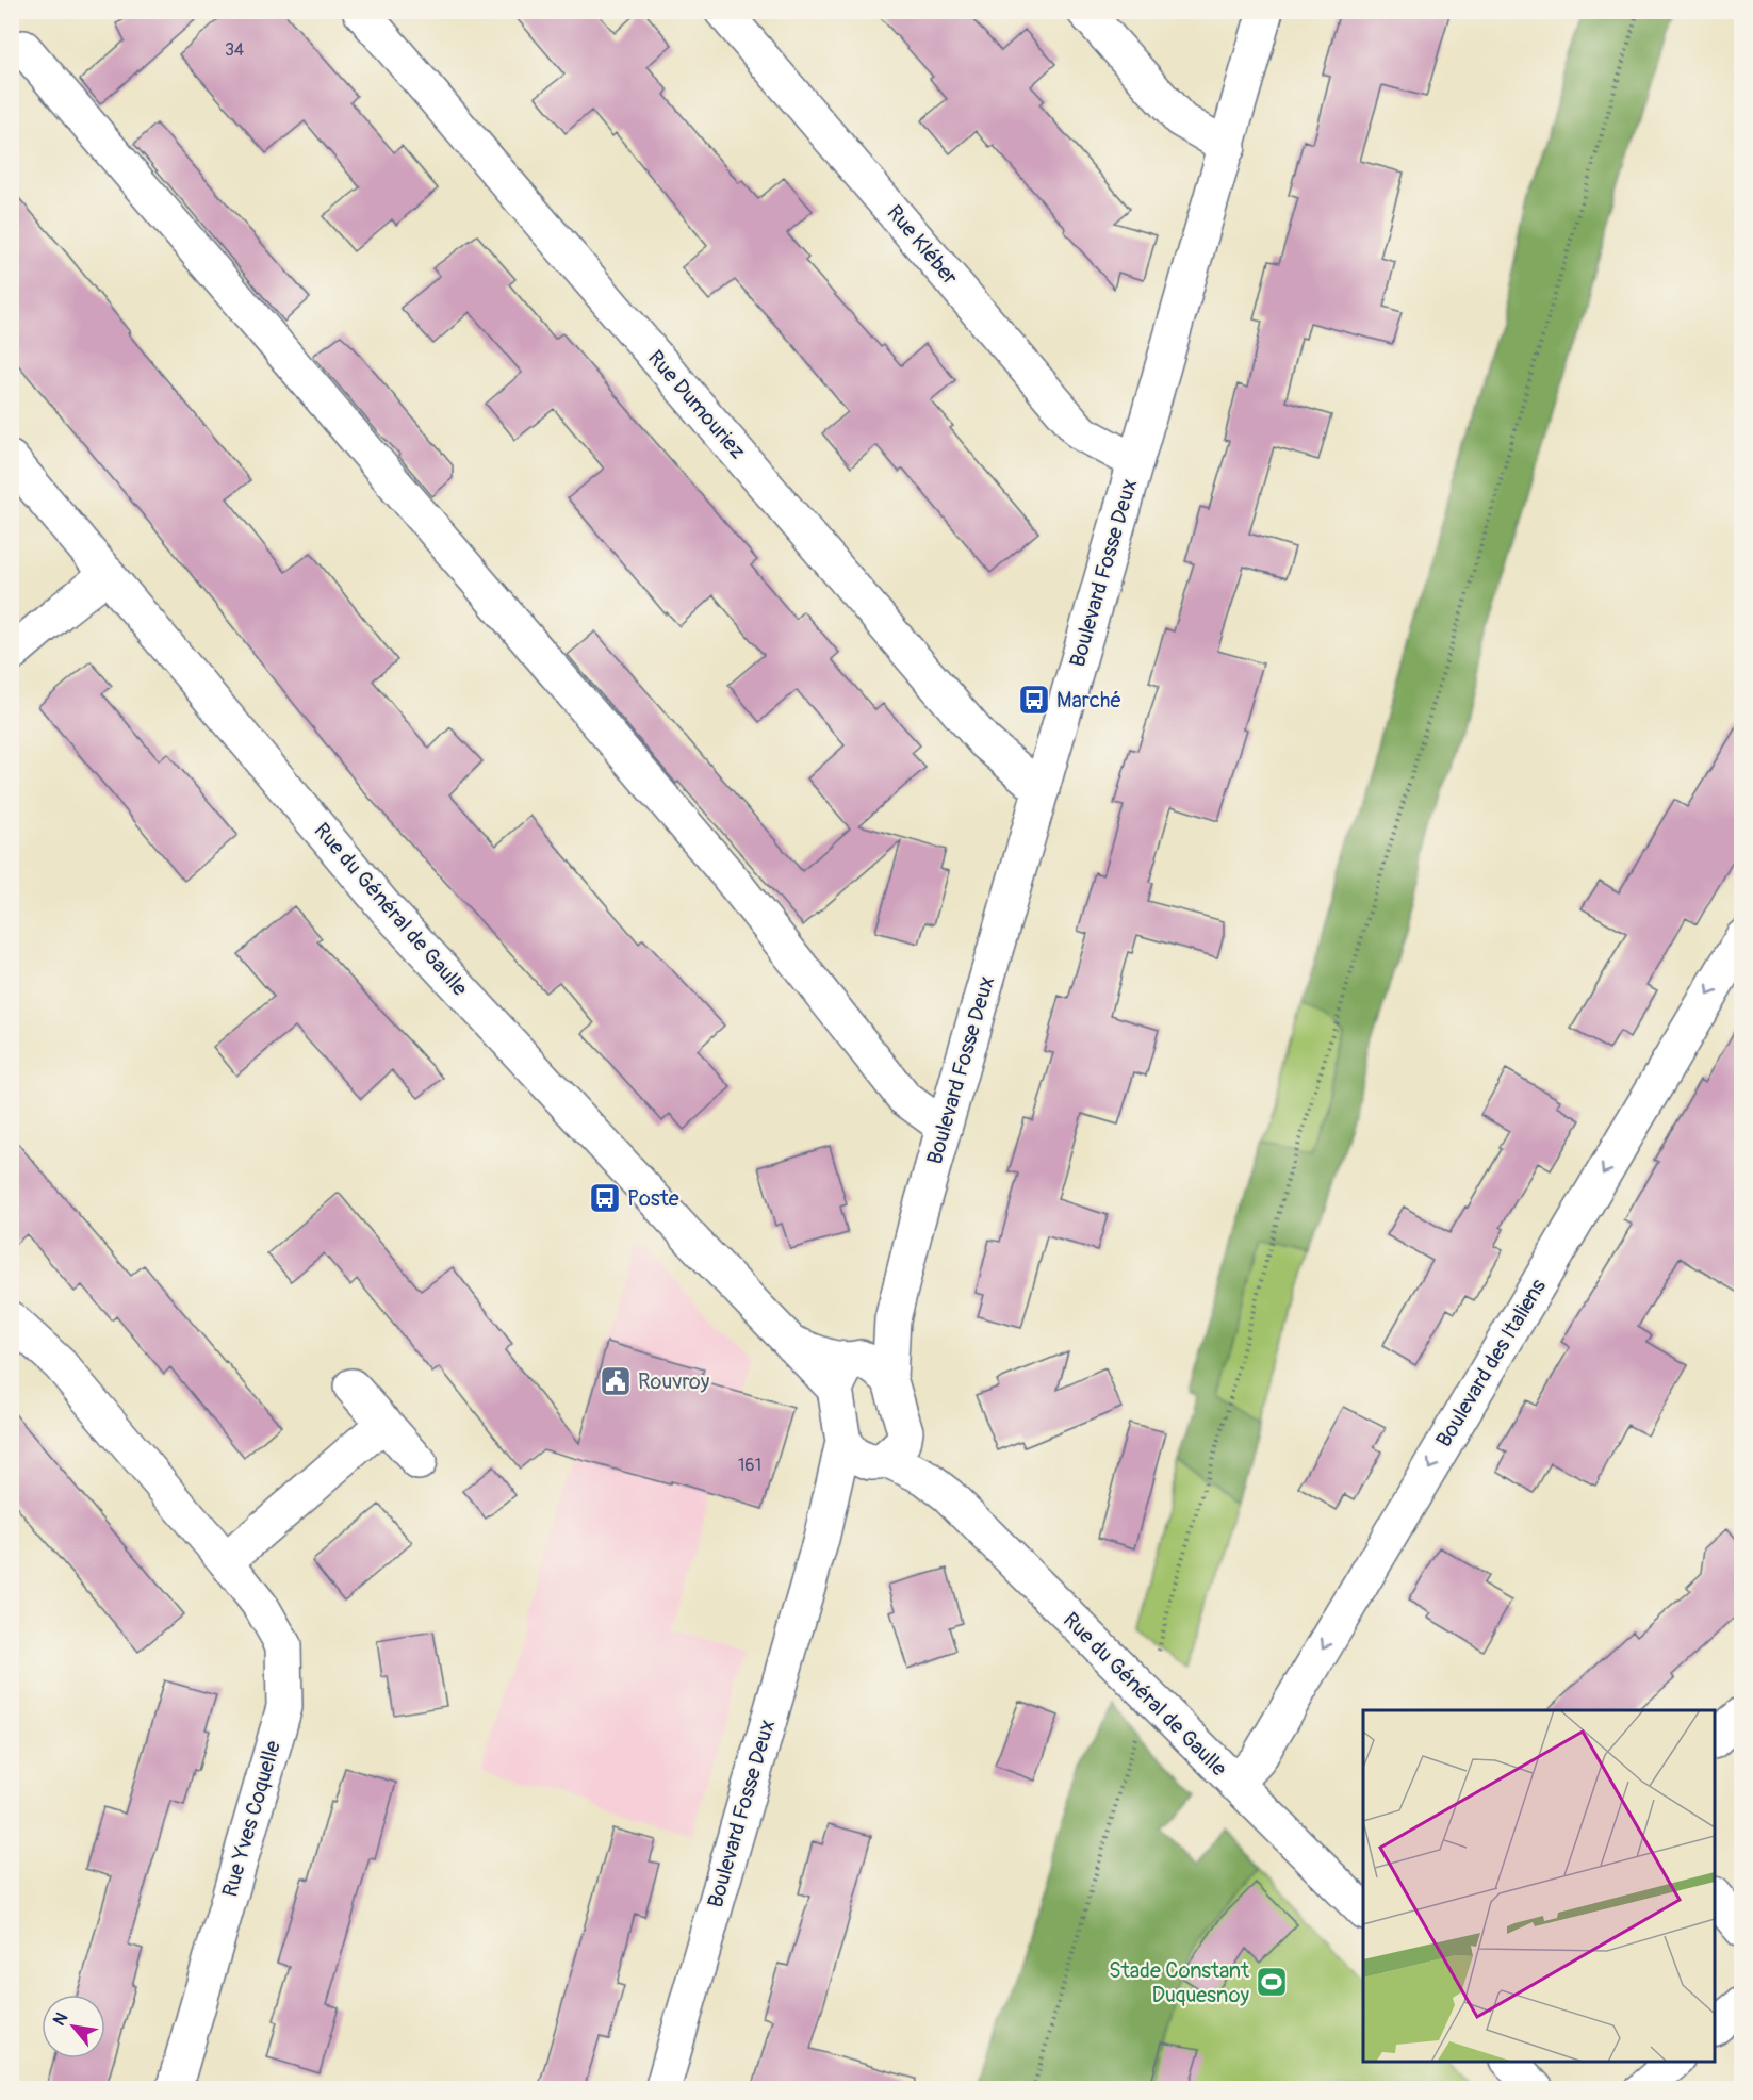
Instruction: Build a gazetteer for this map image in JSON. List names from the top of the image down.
{
  "streets": {
    "street": [
      "Rue Kléber",
      "Rue Dumouriez",
      "Boulevard Fosse Deux",
      "Rue du Général de Gaulle",
      "Boulevard des Italiens",
      "Rue Yves Coquelle"
    ]
  },
  "crossings": [
    ["Rue Kléber", "Boulevard Fosse Deux"],
    ["Rue Dumouriez", "Boulevard Fosse Deux"],
    ["Boulevard Fosse Deux", "Rue du Général de Gaulle"],
    ["Rue du Général de Gaulle", "Boulevard des Italiens"]
  ],
  "one_way": ["Boulevard des Italiens"],
  "places": {
    "bus stop": ["Marché", "Poste"],
    "public building": ["Rouvroy"],
    "sports": ["Stade Constant Duquesnoy"]
  },
  "house_numbers": ["34", "161"],
  "north": "top left"
}
